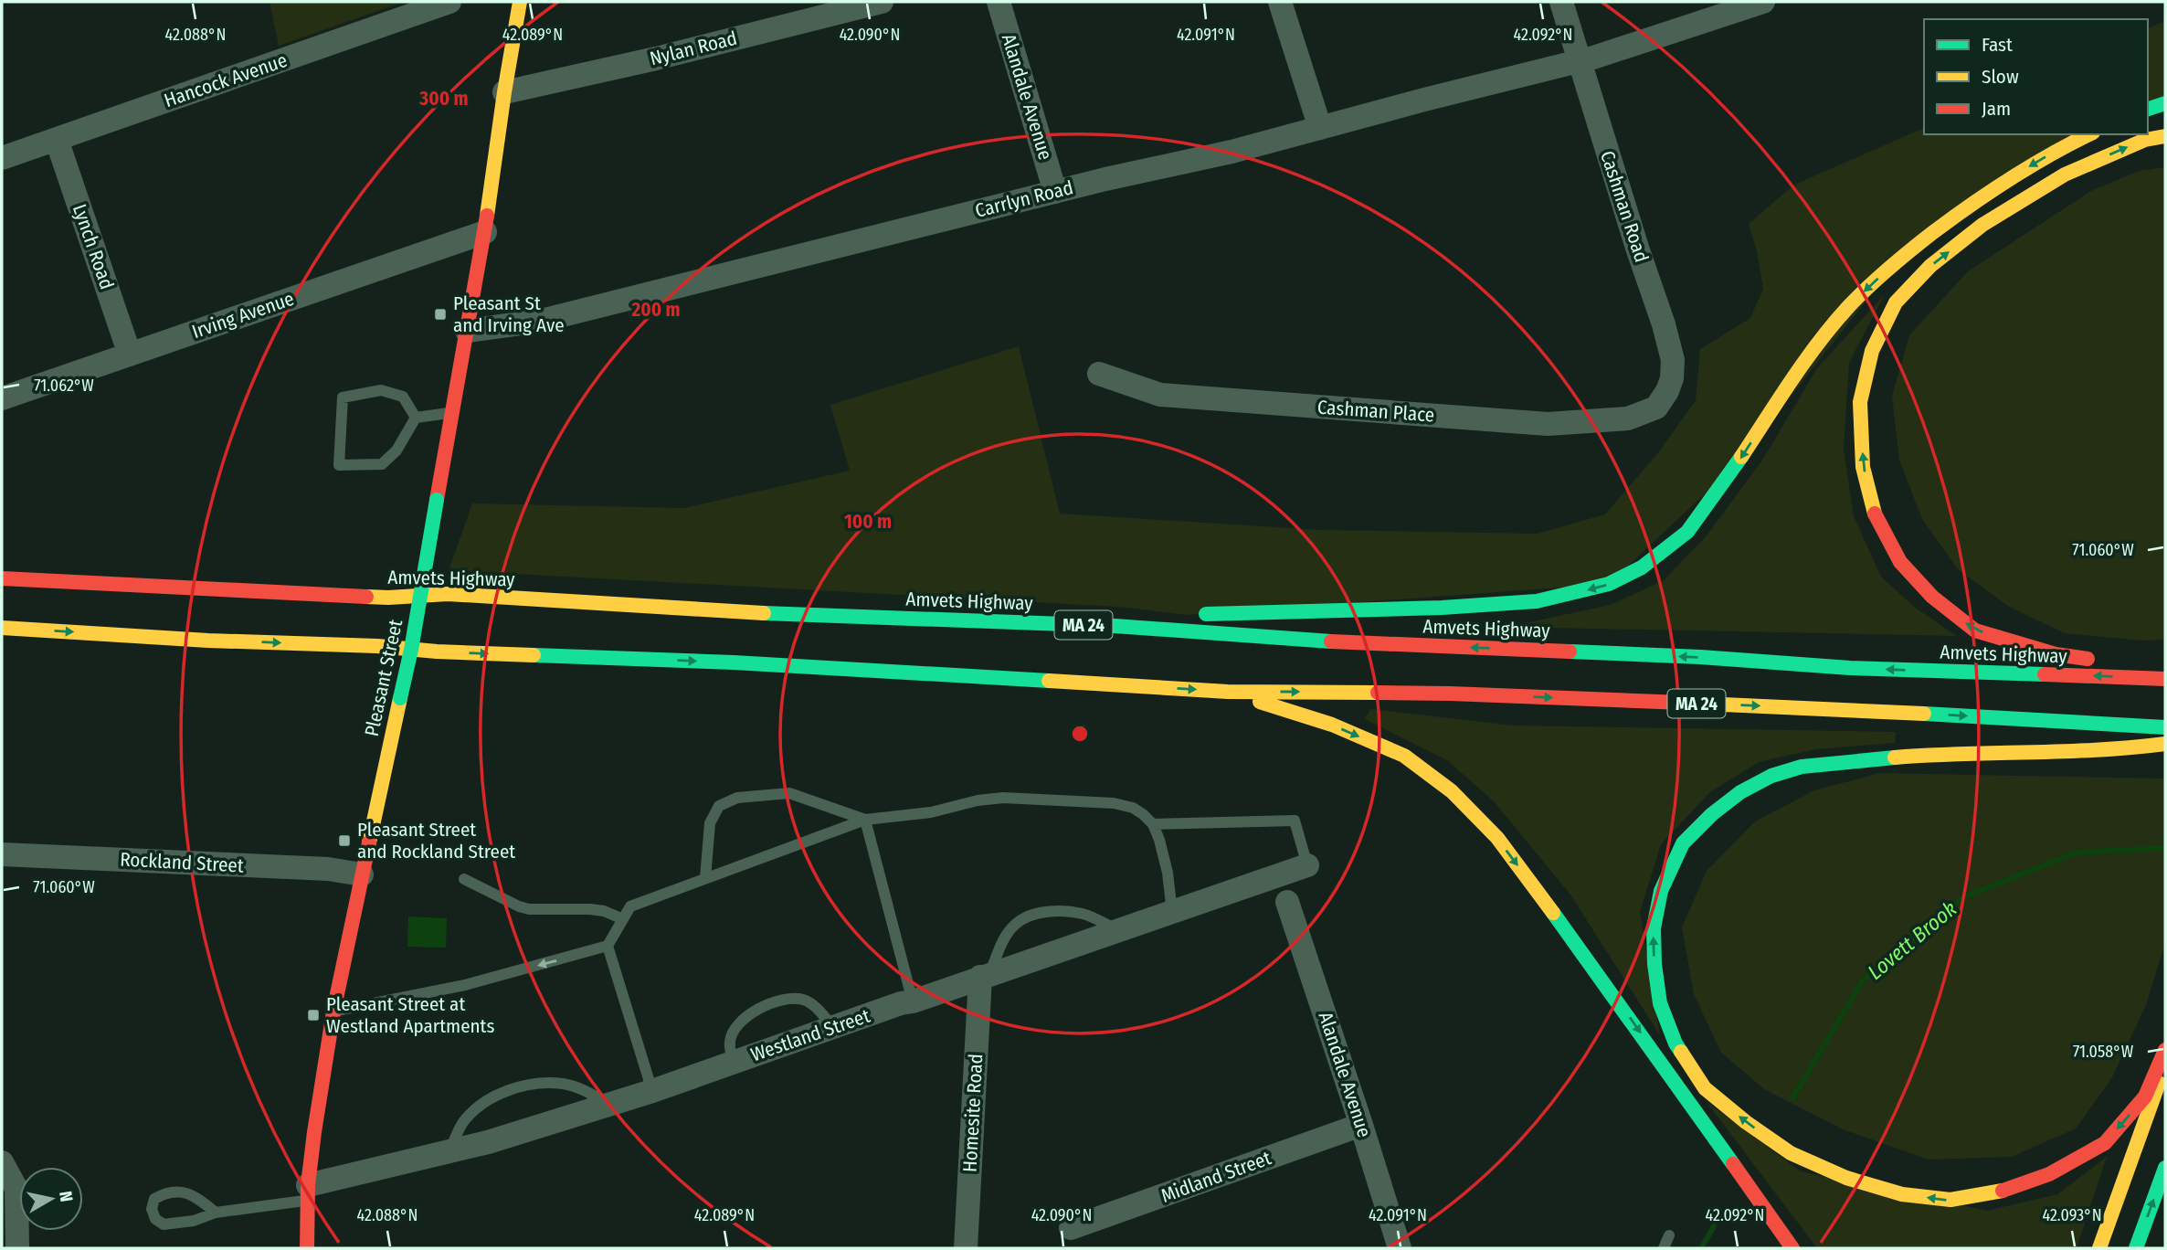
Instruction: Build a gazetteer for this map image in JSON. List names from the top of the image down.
{
  "streets": {
    "main road": ["Amvets Highway", "MA 24", "Pleasant Street"],
    "street": [
      "Nylan Road",
      "Hancock Avenue",
      "Alandale Avenue",
      "Carrlyn Road",
      "Cashman Road",
      "Lynch Road",
      "Irving Avenue",
      "Cashman Place",
      "Rockland Street",
      "Westland Street",
      "Homesite Road",
      "Midland Street"
    ]
  },
  "crossings": [
    ["Nylan Road", "Pleasant Street"],
    ["Hancock Avenue", "Lynch Road"],
    ["Alandale Avenue", "Carrlyn Road"],
    ["Alandale Avenue", "Midland Street"],
    ["Carrlyn Road", "Cashman Road"],
    ["Carrlyn Road", "Pleasant Street"],
    ["Cashman Road", "Cashman Place"],
    ["Lynch Road", "Irving Avenue"],
    ["Irving Avenue", "Pleasant Street"],
    ["Pleasant Street", "Rockland Street"],
    ["Pleasant Street", "Westland Street"],
    ["Westland Street", "Homesite Road"]
  ],
  "water": ["Lovett Brook"],
  "places": {
    "transit": ["Pleasant St and Irving Ave", "Pleasant Street and Rockland Street", "Pleasant Street at Westland Apartments"]
  },
  "legend": ["Fast", "Slow", "Jam"],
  "north": "right",
  "coordinates": [
    "42.088°N",
    "42.089°N",
    "42.090°N",
    "42.091°N",
    "42.092°N",
    "71.062°W",
    "71.060°W",
    "71.058°W",
    "42.093°N"
  ],
  "rings": ["300 m", "200 m", "100 m"]
}
